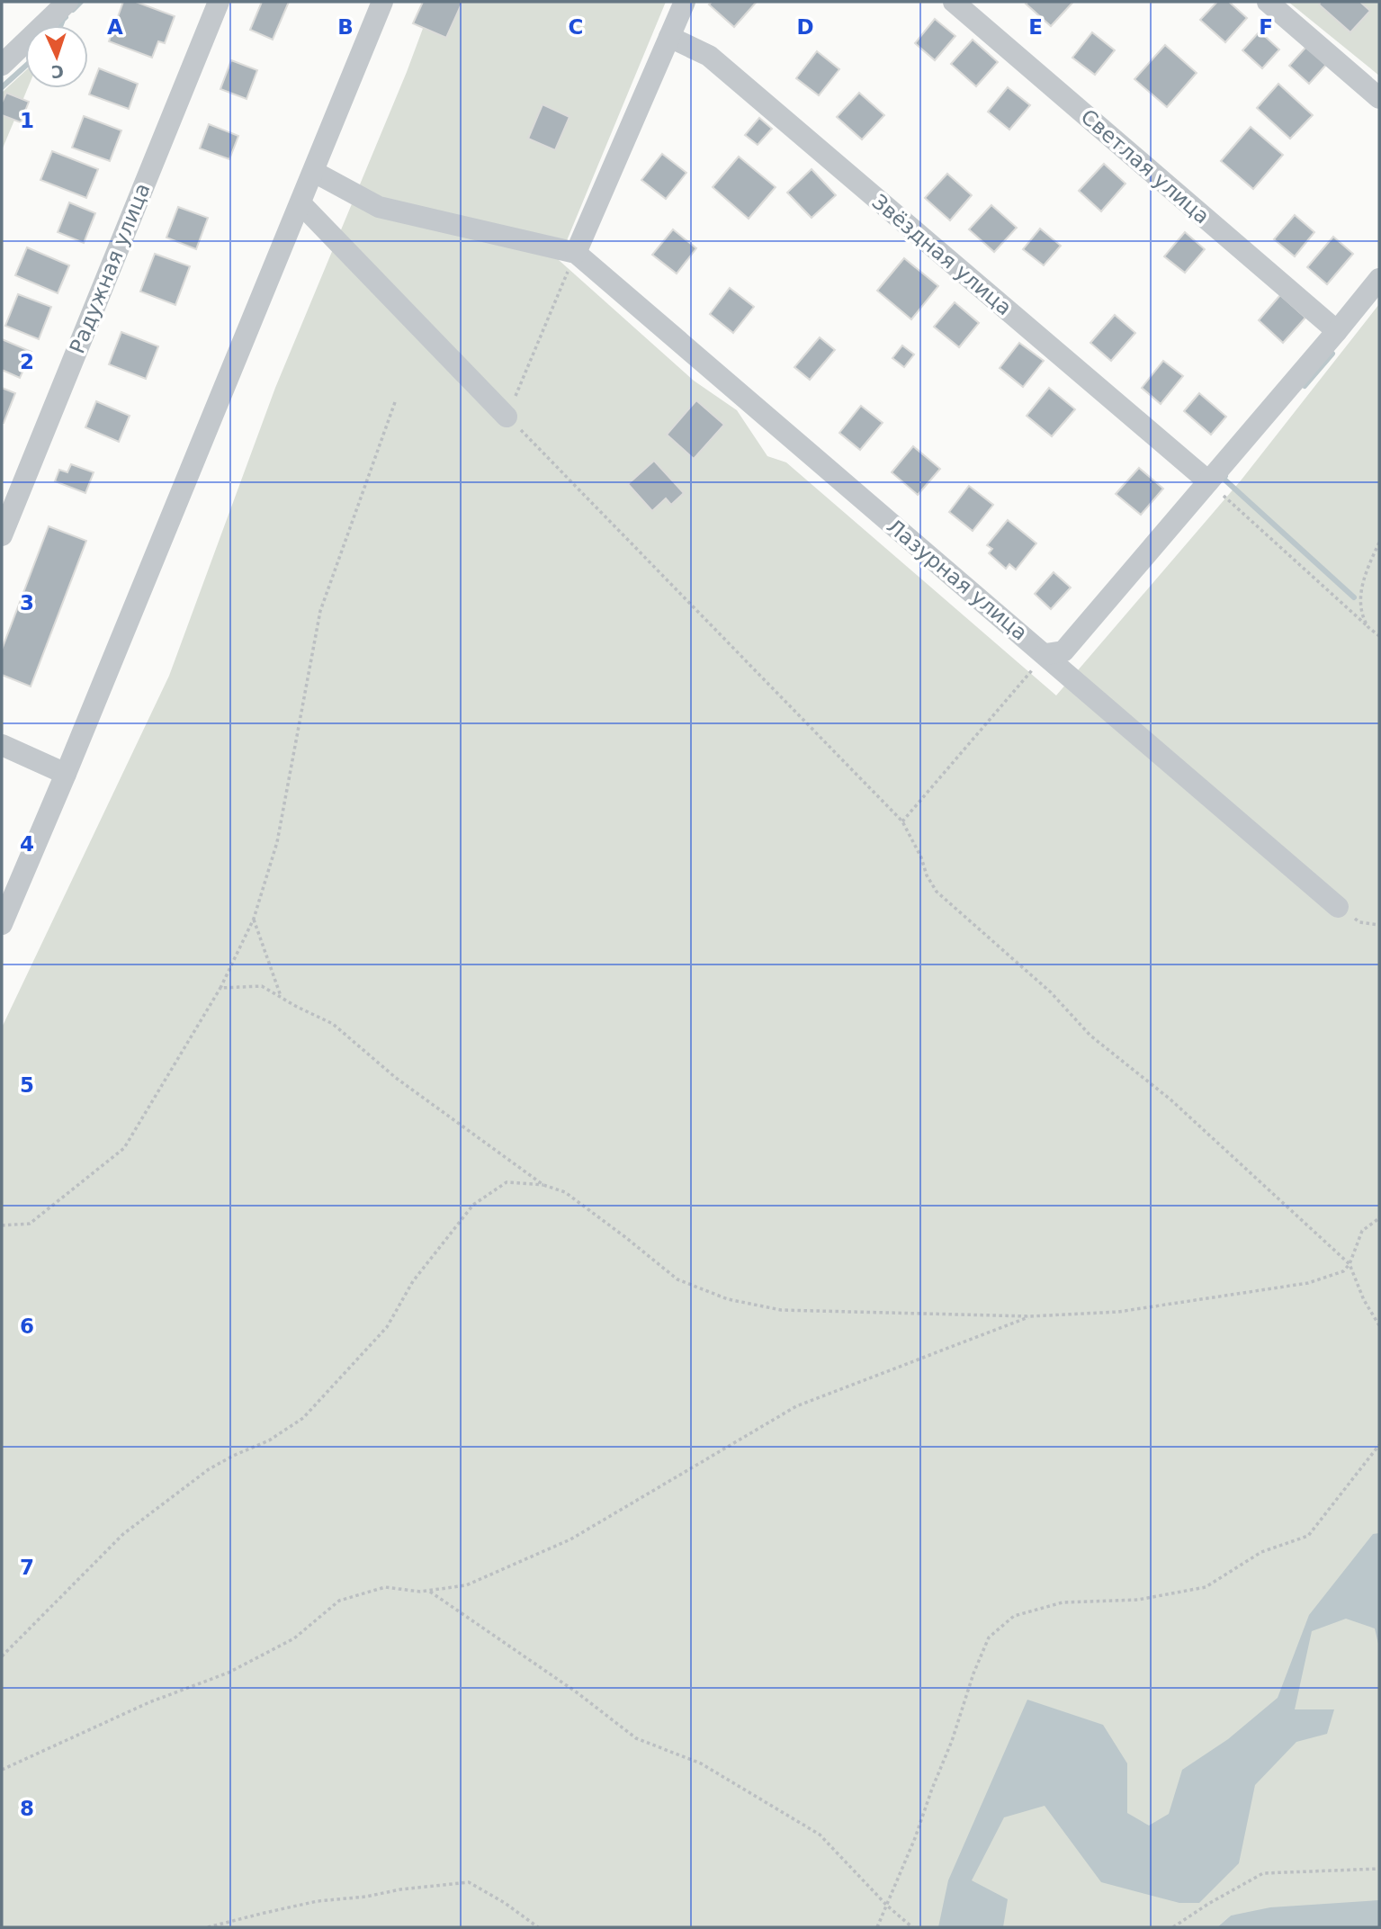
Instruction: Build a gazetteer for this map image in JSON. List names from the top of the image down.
{
  "streets": {
    "street": [
      "Светлая улица",
      "Звёздная улица",
      "Радужная улица",
      "Лазурная улица"
    ]
  },
  "north": "bottom",
  "grid": {
    "columns": [
      "A",
      "B",
      "C",
      "D",
      "E",
      "F"
    ],
    "rows": [
      "1",
      "2",
      "3",
      "4",
      "5",
      "6",
      "7",
      "8"
    ]
  }
}
